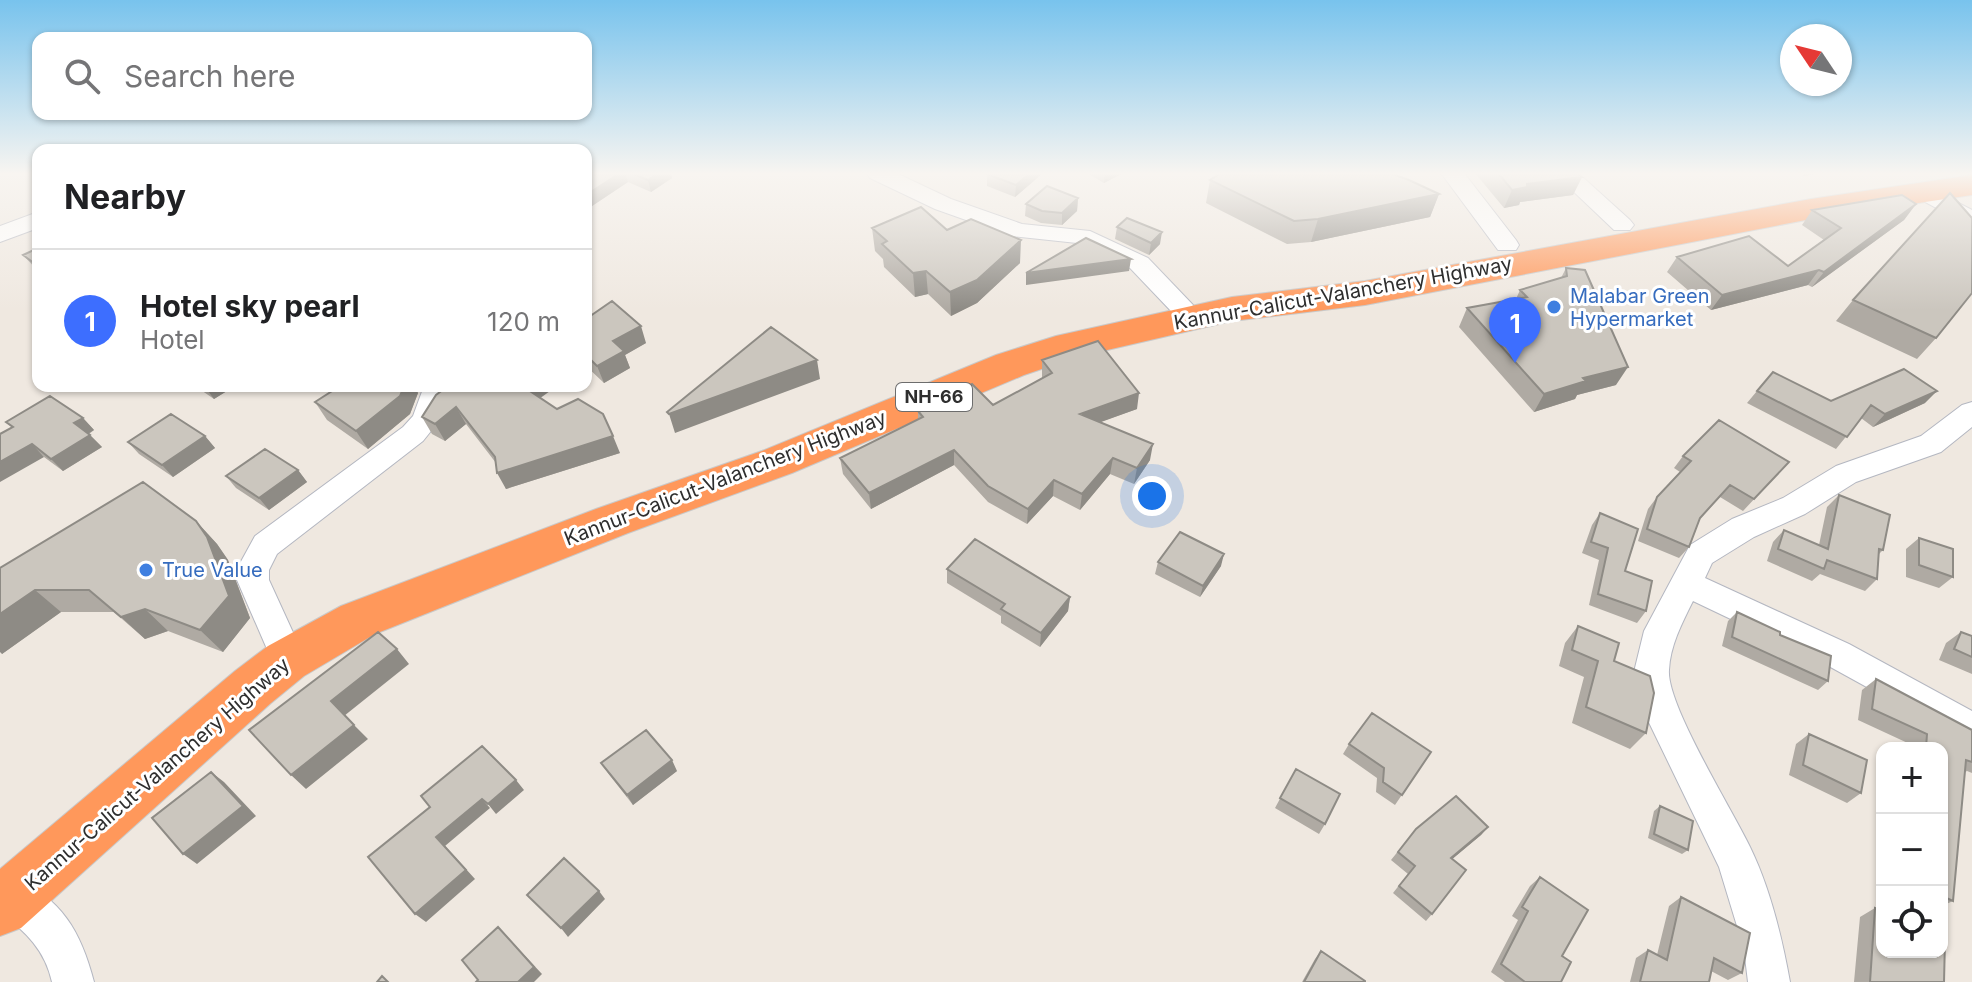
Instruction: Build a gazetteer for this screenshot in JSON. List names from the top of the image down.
{
  "streets": {
    "highway": ["Kannur-Calicut-Valanchery Highway", "NH-66"]
  },
  "places": ["Malabar Green Hypermarket", "True Value"],
  "north": "top left",
  "page": {
    "search": "Search here",
    "heading": "Nearby",
    "list": [
      {
        "mark": "1",
        "name": "Hotel sky pearl",
        "note": "Hotel",
        "value": "120 m"
      }
    ],
    "pins": "1",
    "map_buttons": ["+", "−"]
  }
}
